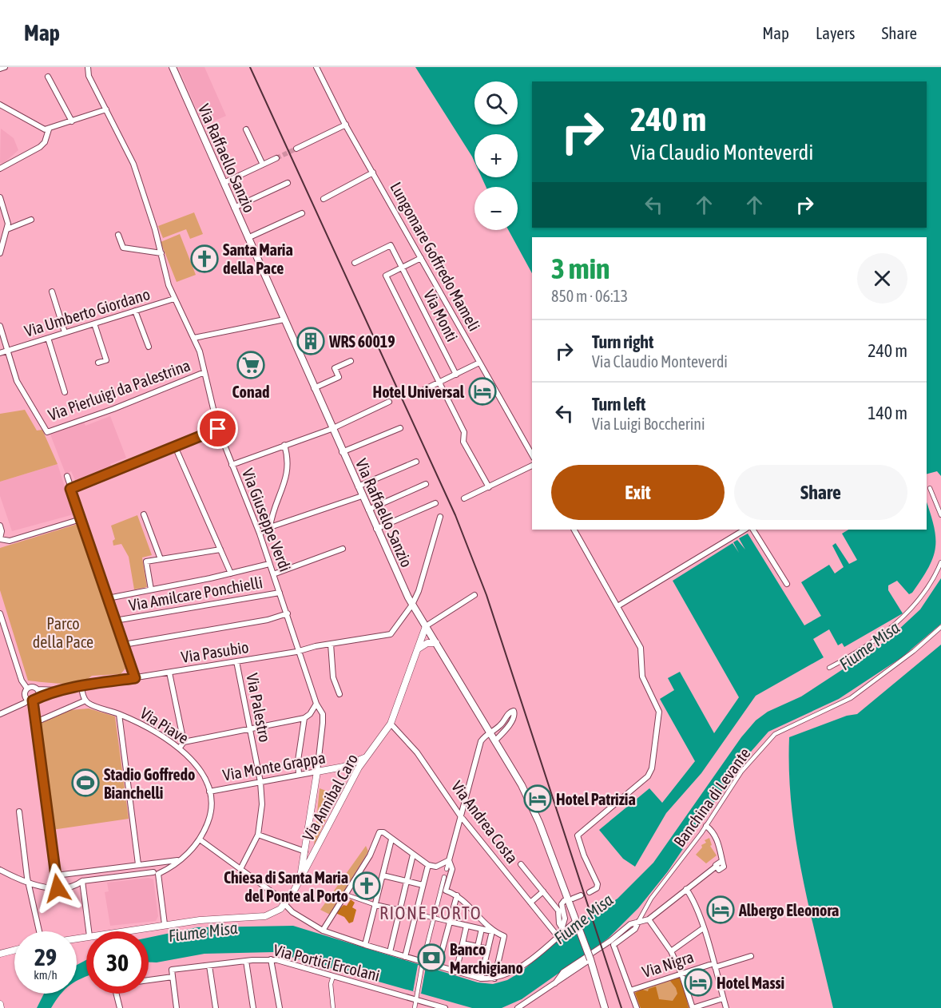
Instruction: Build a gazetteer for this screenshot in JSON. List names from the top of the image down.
{
  "streets": {
    "main road": ["Via Raffaello Sanzio"],
    "street": [
      "Lungomare Goffredo Mameli",
      "Via Umberto Giordano",
      "Via Monti",
      "Via Pierluigi da Palestrina",
      "Via Giuseppe Verdi",
      "Via Amilcare Ponchielli",
      "Via Pasubio",
      "Via Palestro",
      "Via Piave",
      "Via Monte Grappa",
      "Via Annibal Caro",
      "Banchina di Levante",
      "Via Andrea Costa",
      "Via Portici Ercolani",
      "Via Nigra"
    ]
  },
  "crossings": [
    ["Via Raffaello Sanzio", "Via Pasubio"],
    ["Via Raffaello Sanzio", "Via Annibal Caro"],
    ["Via Umberto Giordano", "Via Pierluigi da Palestrina"],
    ["Via Umberto Giordano", "Via Giuseppe Verdi"],
    ["Via Pierluigi da Palestrina", "Via Giuseppe Verdi"],
    ["Via Giuseppe Verdi", "Via Amilcare Ponchielli"],
    ["Via Giuseppe Verdi", "Via Pasubio"],
    ["Via Giuseppe Verdi", "Via Monte Grappa"],
    ["Via Pasubio", "Via Palestro"],
    ["Via Palestro", "Via Monte Grappa"],
    ["Via Piave", "Via Monte Grappa"],
    ["Via Monte Grappa", "Via Annibal Caro"],
    ["Via Annibal Caro", "Via Andrea Costa"]
  ],
  "districts": ["RIONE PORTO"],
  "water": ["Fiume Misa"],
  "parks": ["Parco della Pace"],
  "places": {
    "church": ["Santa Maria della Pace", "Chiesa di Santa Maria del Ponte al Porto"],
    "building": ["WRS 60019"],
    "supermarket": ["Conad"],
    "hotel": [
      "Hotel Universal",
      "Hotel Patrizia",
      "Albergo Eleonora",
      "Hotel Massi"
    ],
    "sports": ["Stadio Goffredo Bianchelli"],
    "bank": ["Banco Marchigiano"]
  },
  "page": {
    "header": "Map",
    "nav": ["Map", "Layers", "Share"],
    "map_buttons": ["+", "−"],
    "turn": ["240 m", "Via Claudio Monteverdi"],
    "heading": ["3 min", "850 m · 06:13"],
    "list": [
      {
        "name": "Turn right",
        "note": "Via Claudio Monteverdi",
        "value": "240 m"
      },
      {
        "name": "Turn left",
        "note": "Via Luigi Boccherini",
        "value": "140 m"
      }
    ],
    "buttons": ["Exit", "Share"],
    "speed": "29 km/h",
    "limit": "30"
  }
}
